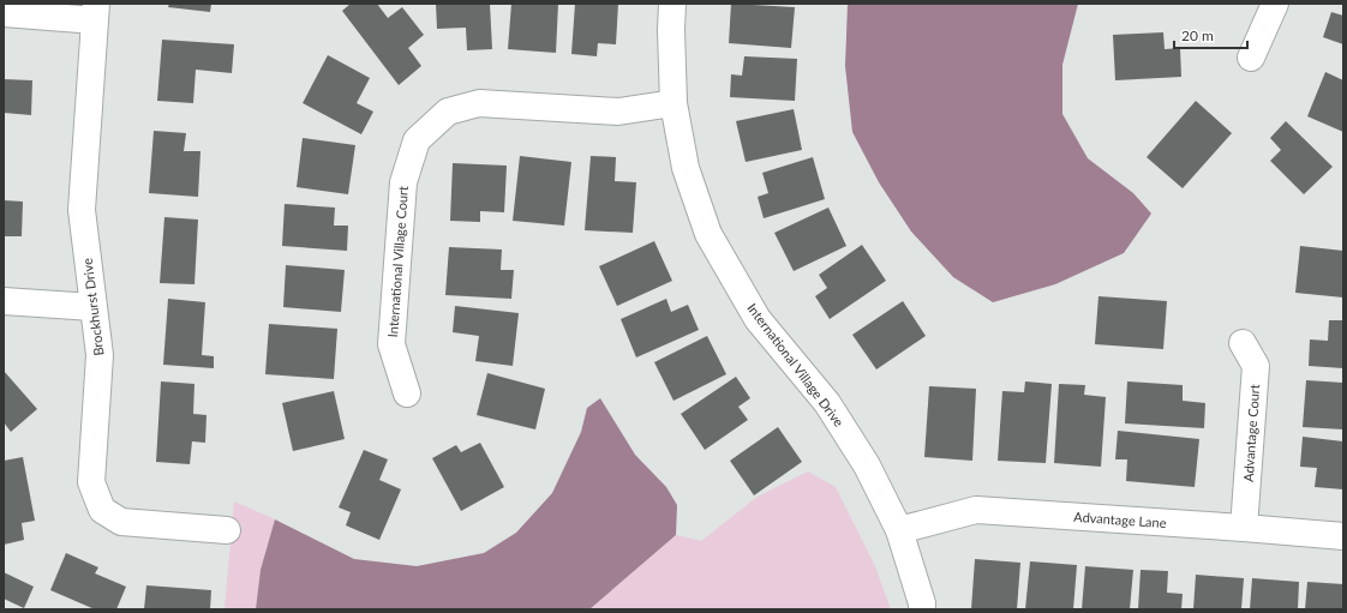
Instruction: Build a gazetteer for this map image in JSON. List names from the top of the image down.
{
  "streets": {
    "street": [
      "International Village Court",
      "Brockhurst Drive",
      "International Village Drive",
      "Advantage Court",
      "Advantage Lane"
    ]
  },
  "crossings": [
    ["International Village Court", "International Village Drive"],
    ["International Village Drive", "Advantage Lane"],
    ["Advantage Court", "Advantage Lane"]
  ],
  "scale_bar": "20 m"
}
